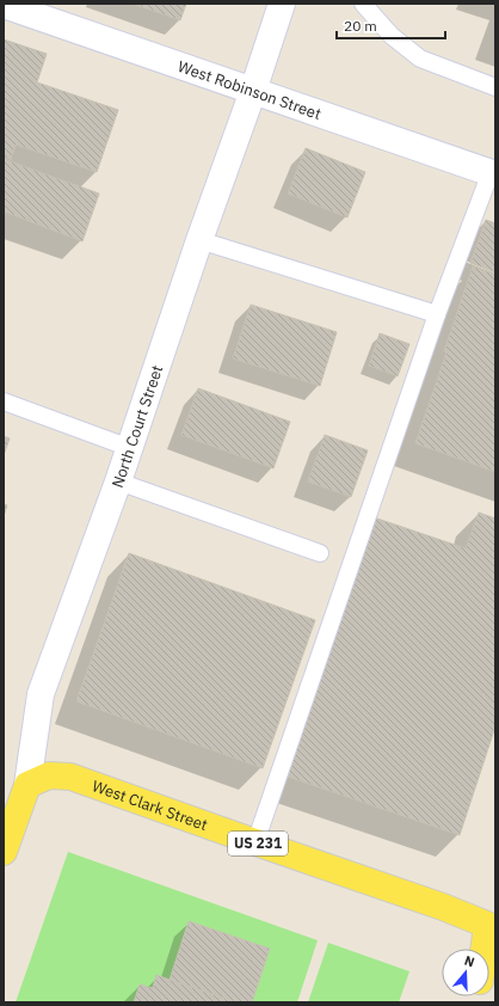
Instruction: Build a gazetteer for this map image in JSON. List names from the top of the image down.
{
  "streets": {
    "main road": ["North Court Street", "West Clark Street", "US 231"],
    "street": ["West Robinson Street"]
  },
  "crossings": [
    ["West Robinson Street", "North Court Street"],
    ["North Court Street", "West Clark Street"]
  ],
  "scale_bar": "20 m",
  "north": "top"
}
